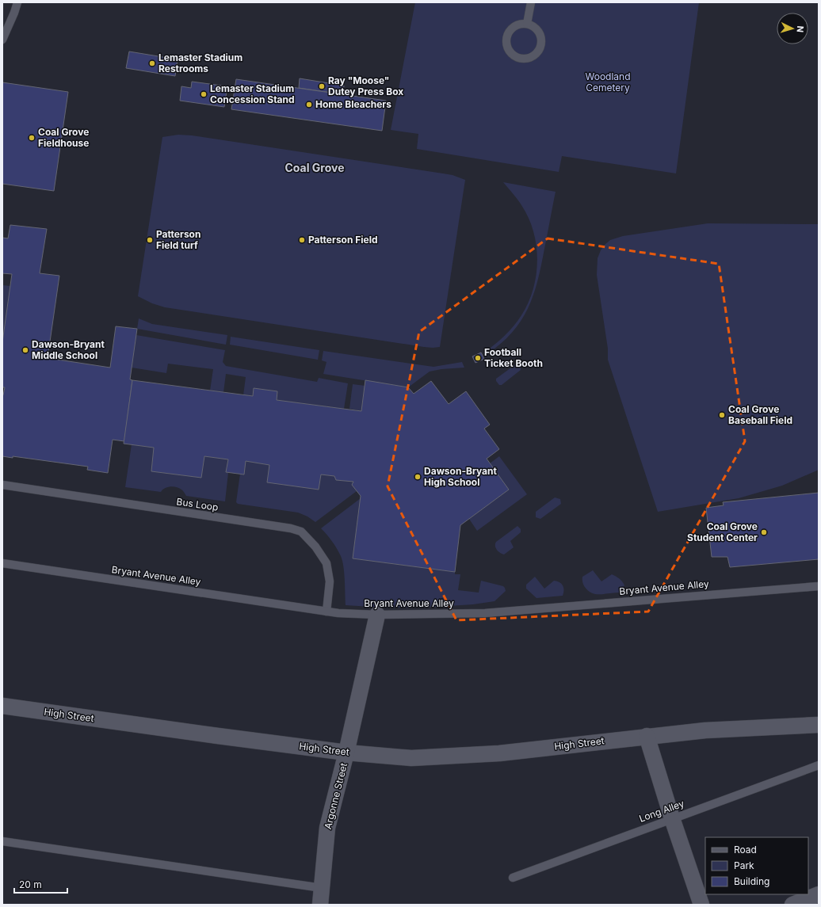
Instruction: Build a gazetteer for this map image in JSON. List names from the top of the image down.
{
  "streets": {
    "street": ["High Street", "Argonne Street"],
    "lane": ["Bus Loop", "Bryant Avenue Alley", "Long Alley"]
  },
  "crossings": [
    ["Bus Loop", "Bryant Avenue Alley"],
    ["Bryant Avenue Alley", "Argonne Street"],
    ["High Street", "Argonne Street"]
  ],
  "districts": ["Coal Grove"],
  "parks": ["Woodland Cemetery"],
  "places": [
    "Lemaster Stadium Restrooms",
    "Ray \"Moose\" Dutey Press Box",
    "Lemaster Stadium Concession Stand",
    "Home Bleachers",
    "Coal Grove Fieldhouse",
    "Patterson Field turf",
    "Patterson Field",
    "Dawson-Bryant Middle School",
    "Football Ticket Booth",
    "Coal Grove Baseball Field",
    "Dawson-Bryant High School",
    "Coal Grove Student Center"
  ],
  "legend": ["Road", "Park", "Building"],
  "scale_bar": "20 m",
  "north": "right"
}
